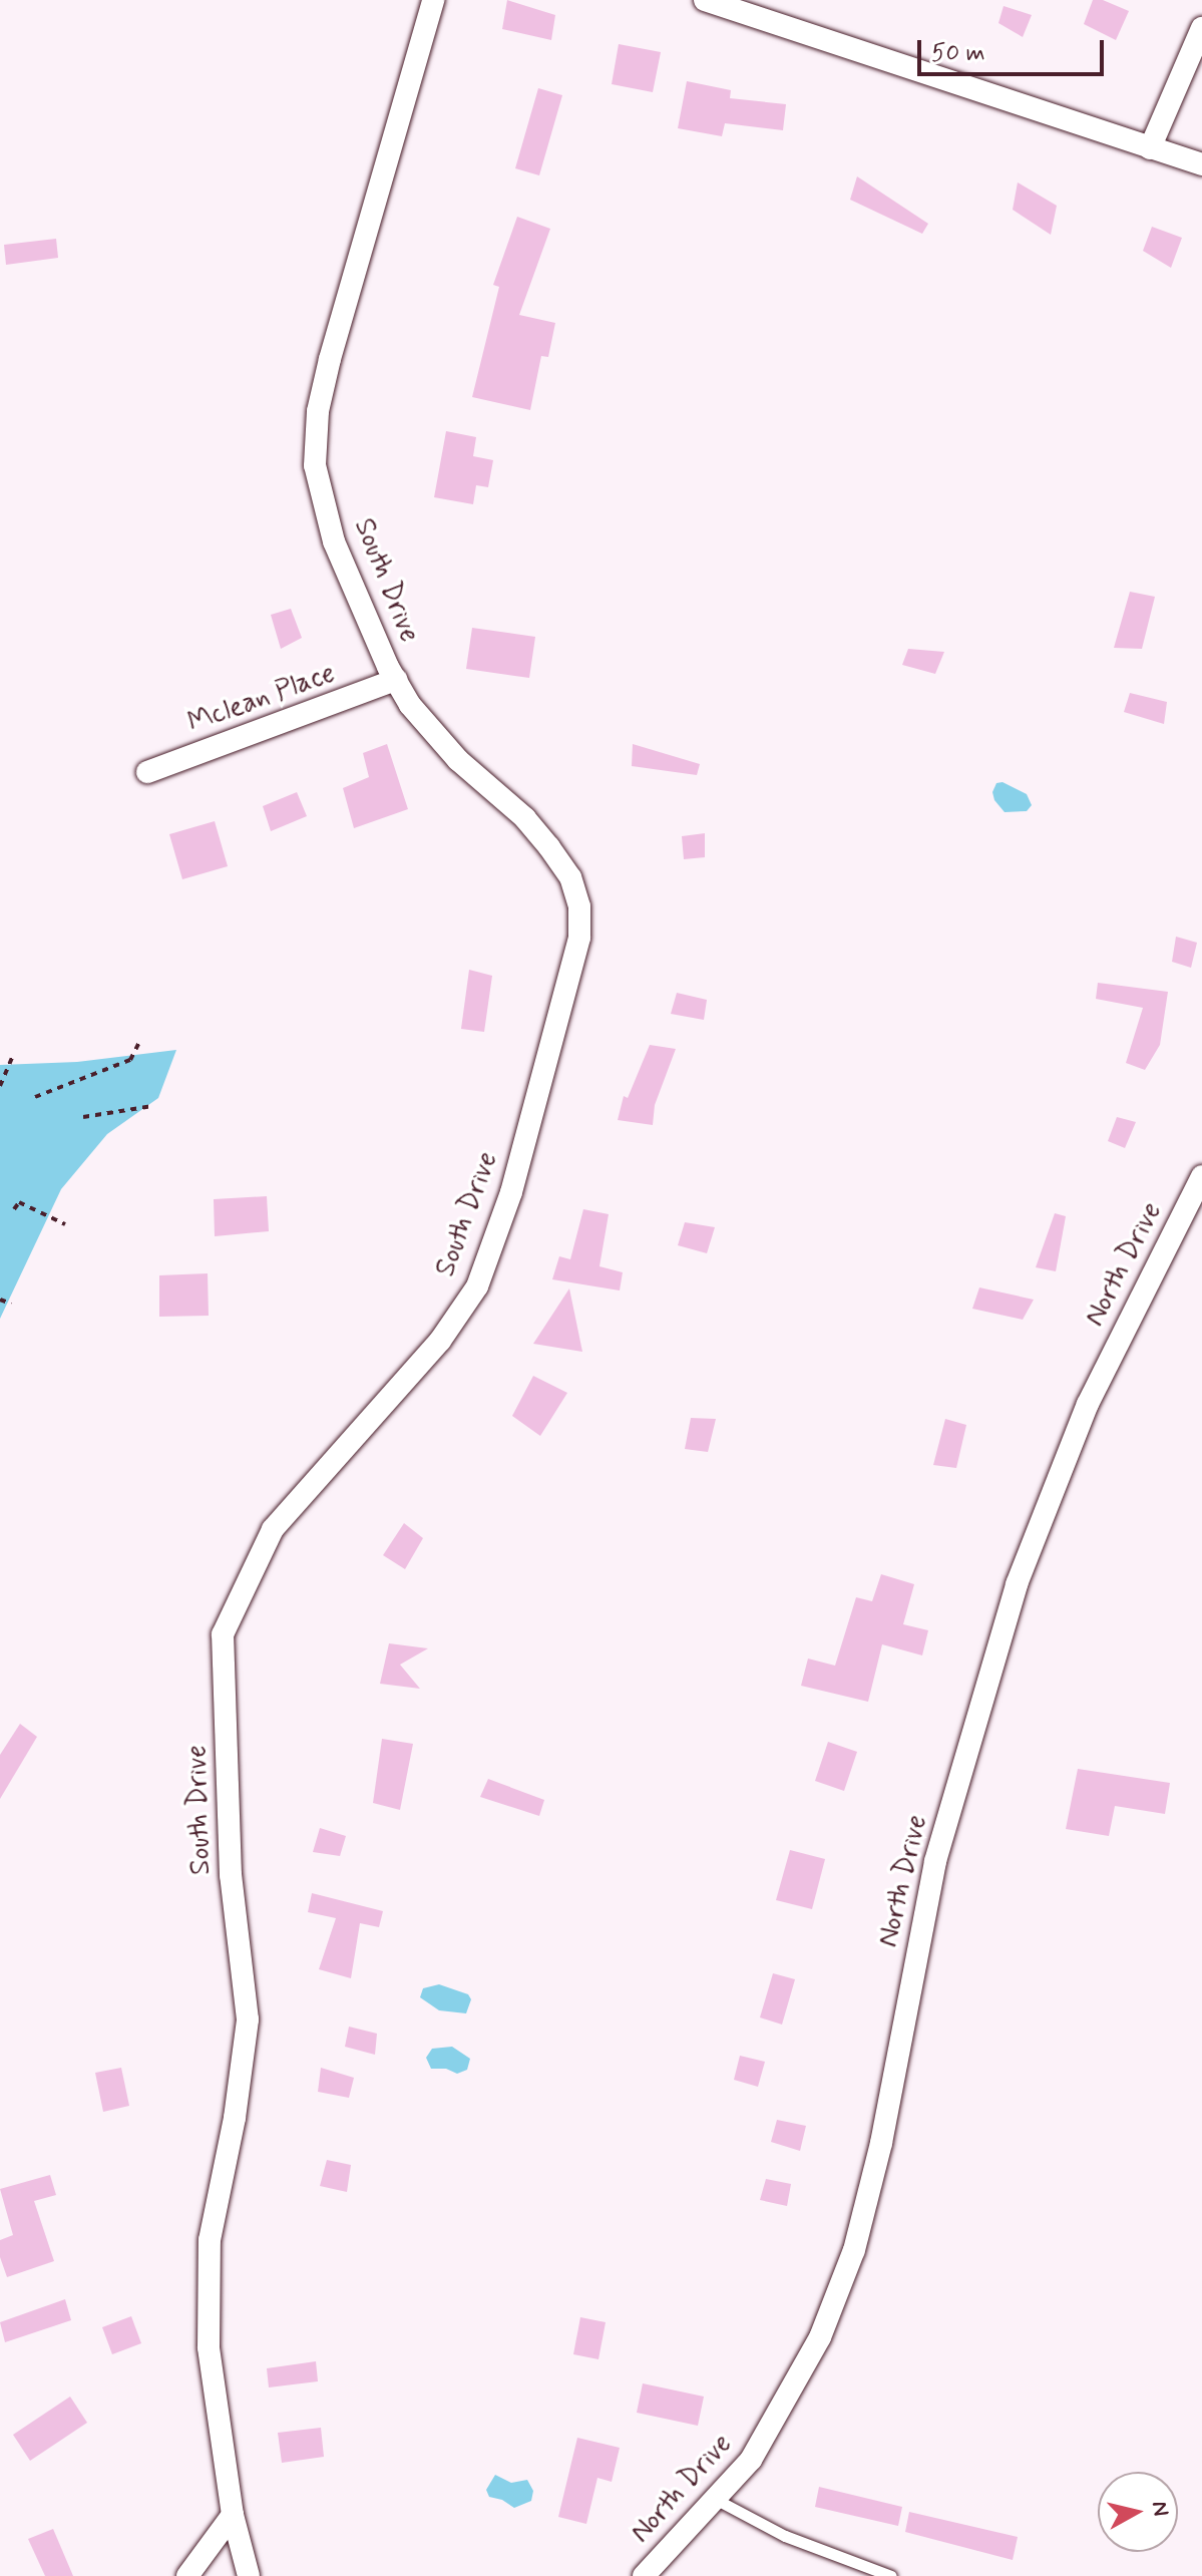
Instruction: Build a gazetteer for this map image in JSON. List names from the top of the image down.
{
  "streets": {
    "street": ["South Drive", "Mclean Place", "North Drive"]
  },
  "crossings": [
    ["South Drive", "Mclean Place"]
  ],
  "scale_bar": "50 m",
  "north": "right"
}
